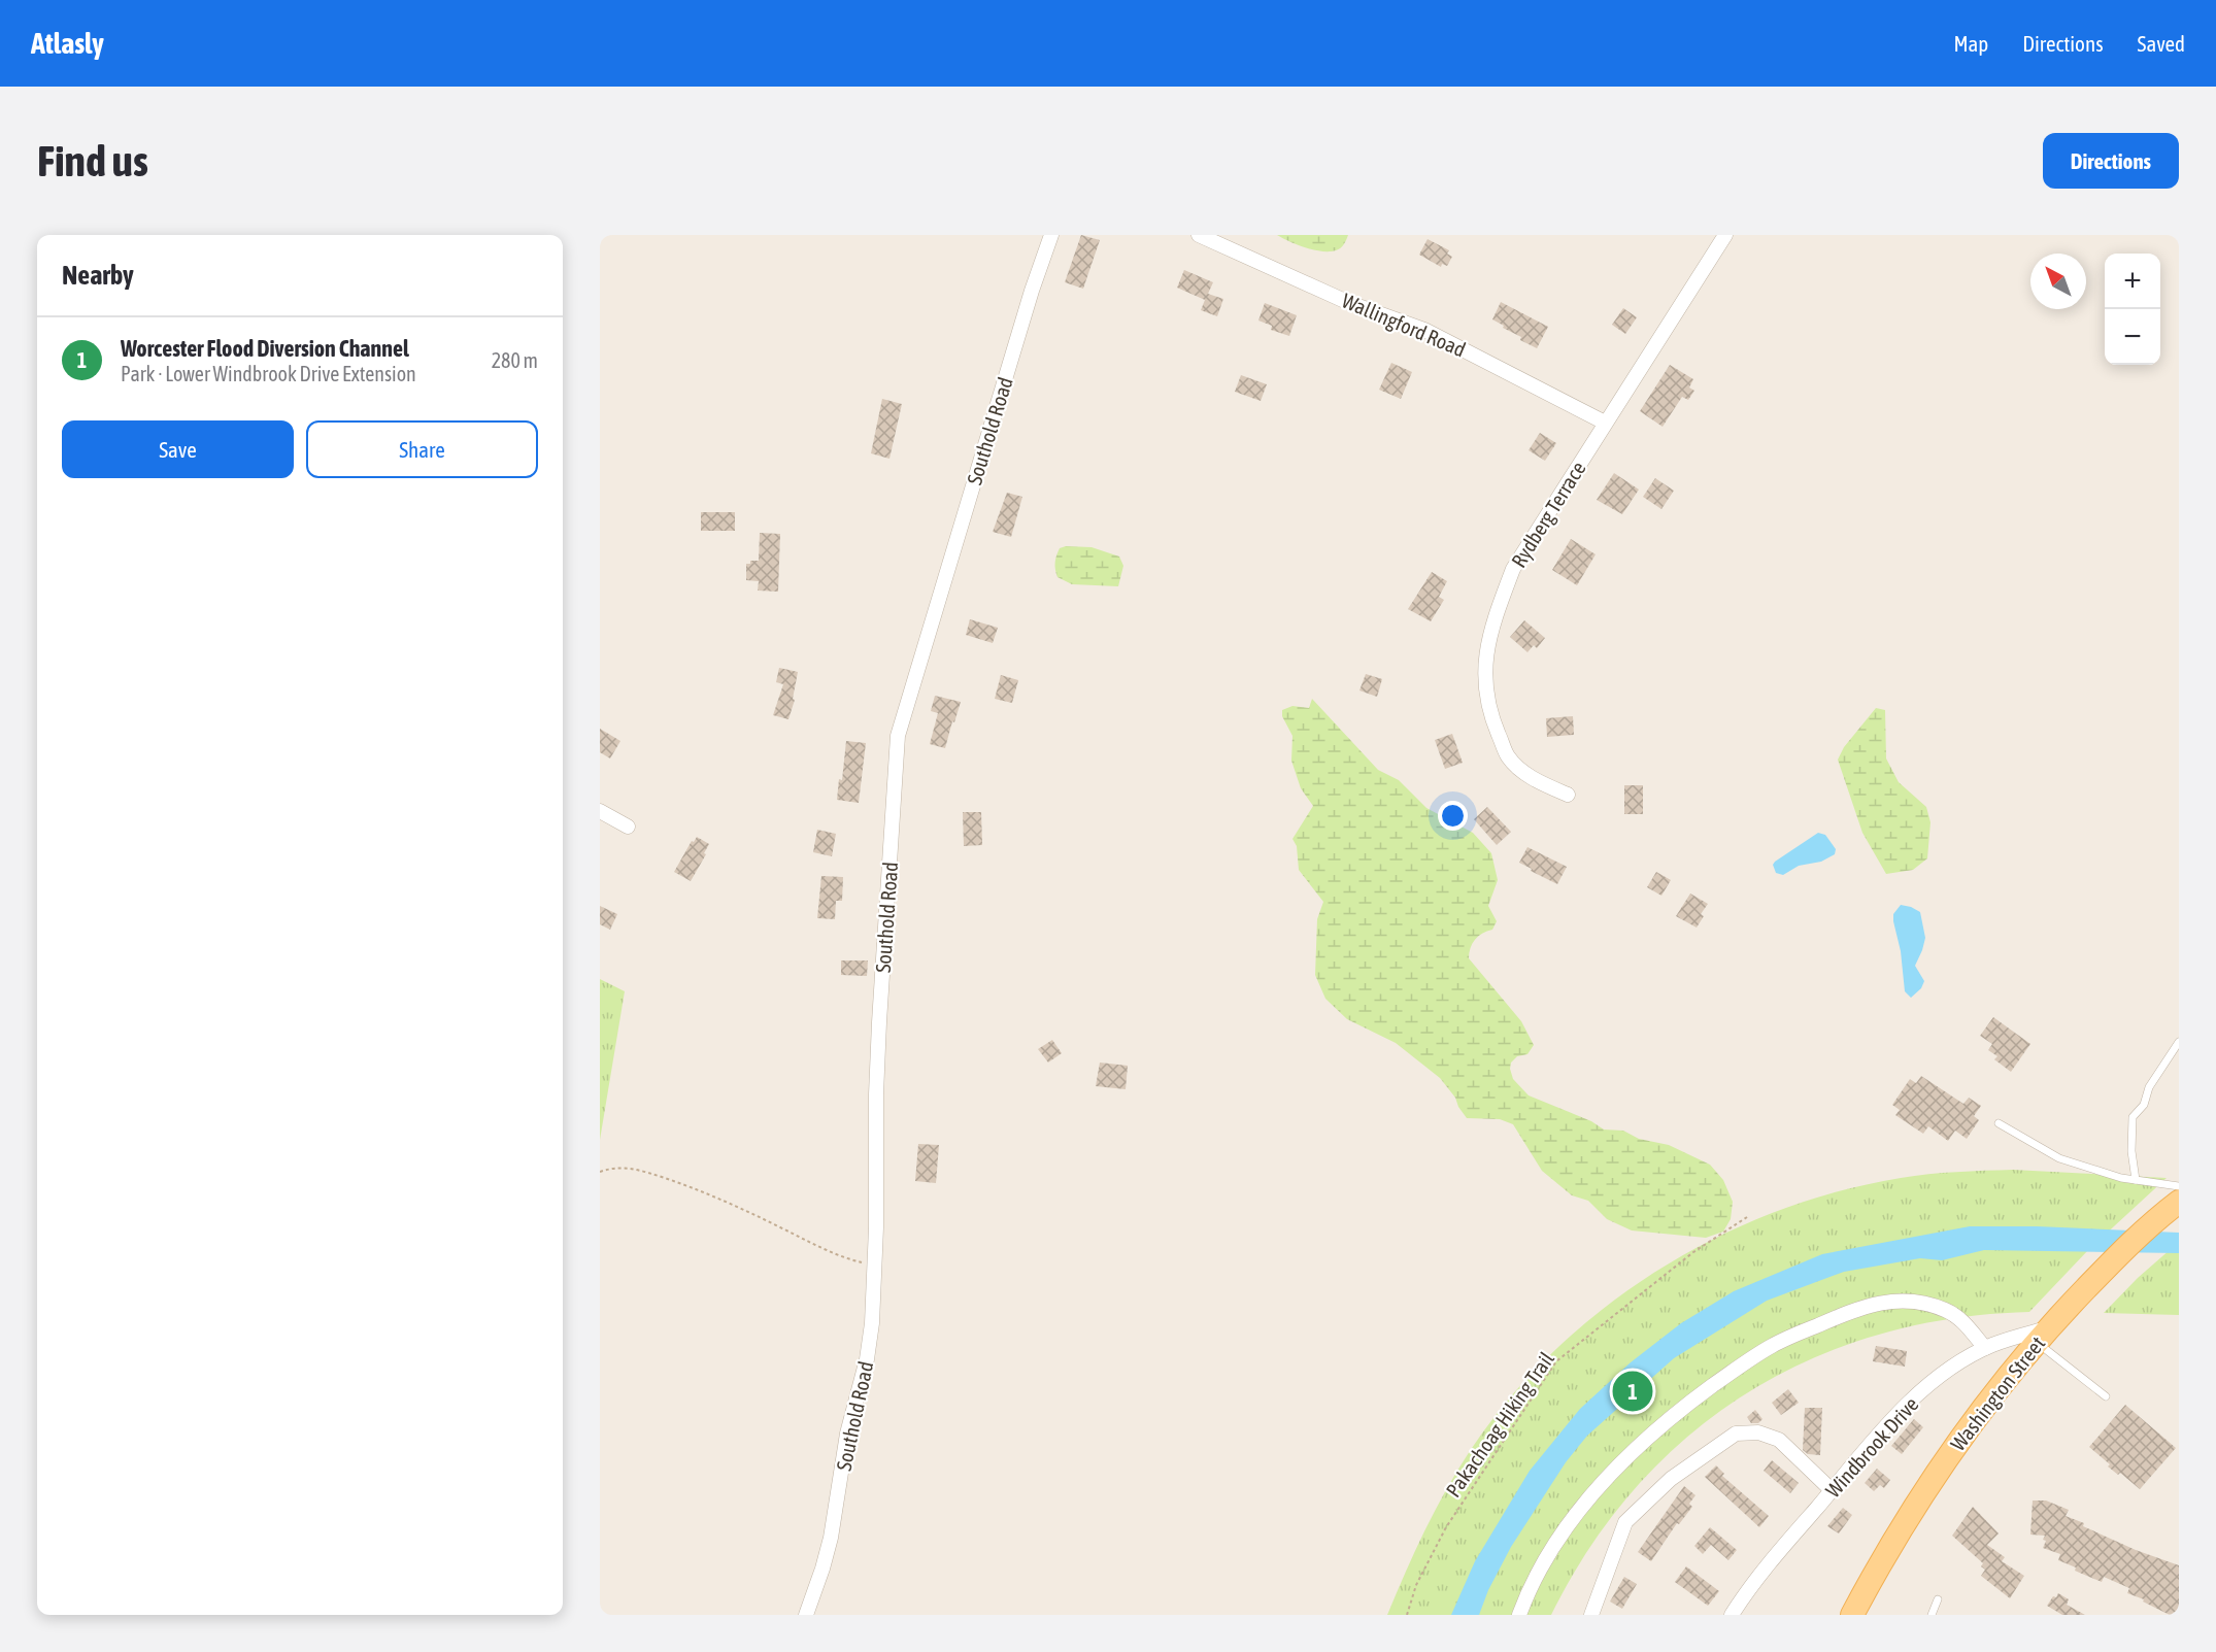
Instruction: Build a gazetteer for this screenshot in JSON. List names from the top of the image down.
{
  "streets": {
    "main road": ["Washington Street"],
    "street": [
      "Wallingford Road",
      "Southold Road",
      "Rydberg Terrace",
      "Windbrook Drive"
    ],
    "path": ["Pakachoag Hiking Trail"]
  },
  "crossings": [
    ["Wallingford Road", "Rydberg Terrace"],
    ["Washington Street", "Windbrook Drive"]
  ],
  "north": "top left",
  "page": {
    "header": "Atlasly",
    "nav": ["Map", "Directions", "Saved"],
    "buttons": [
      "Directions",
      ["Save", "Share"]
    ],
    "title": "Find us",
    "heading": "Nearby",
    "map_buttons": ["+", "−"],
    "list": [
      {
        "mark": "1",
        "name": "Worcester Flood Diversion Channel",
        "note": "Park · Lower Windbrook Drive Extension",
        "value": "280 m"
      }
    ],
    "pins": "1"
  }
}
